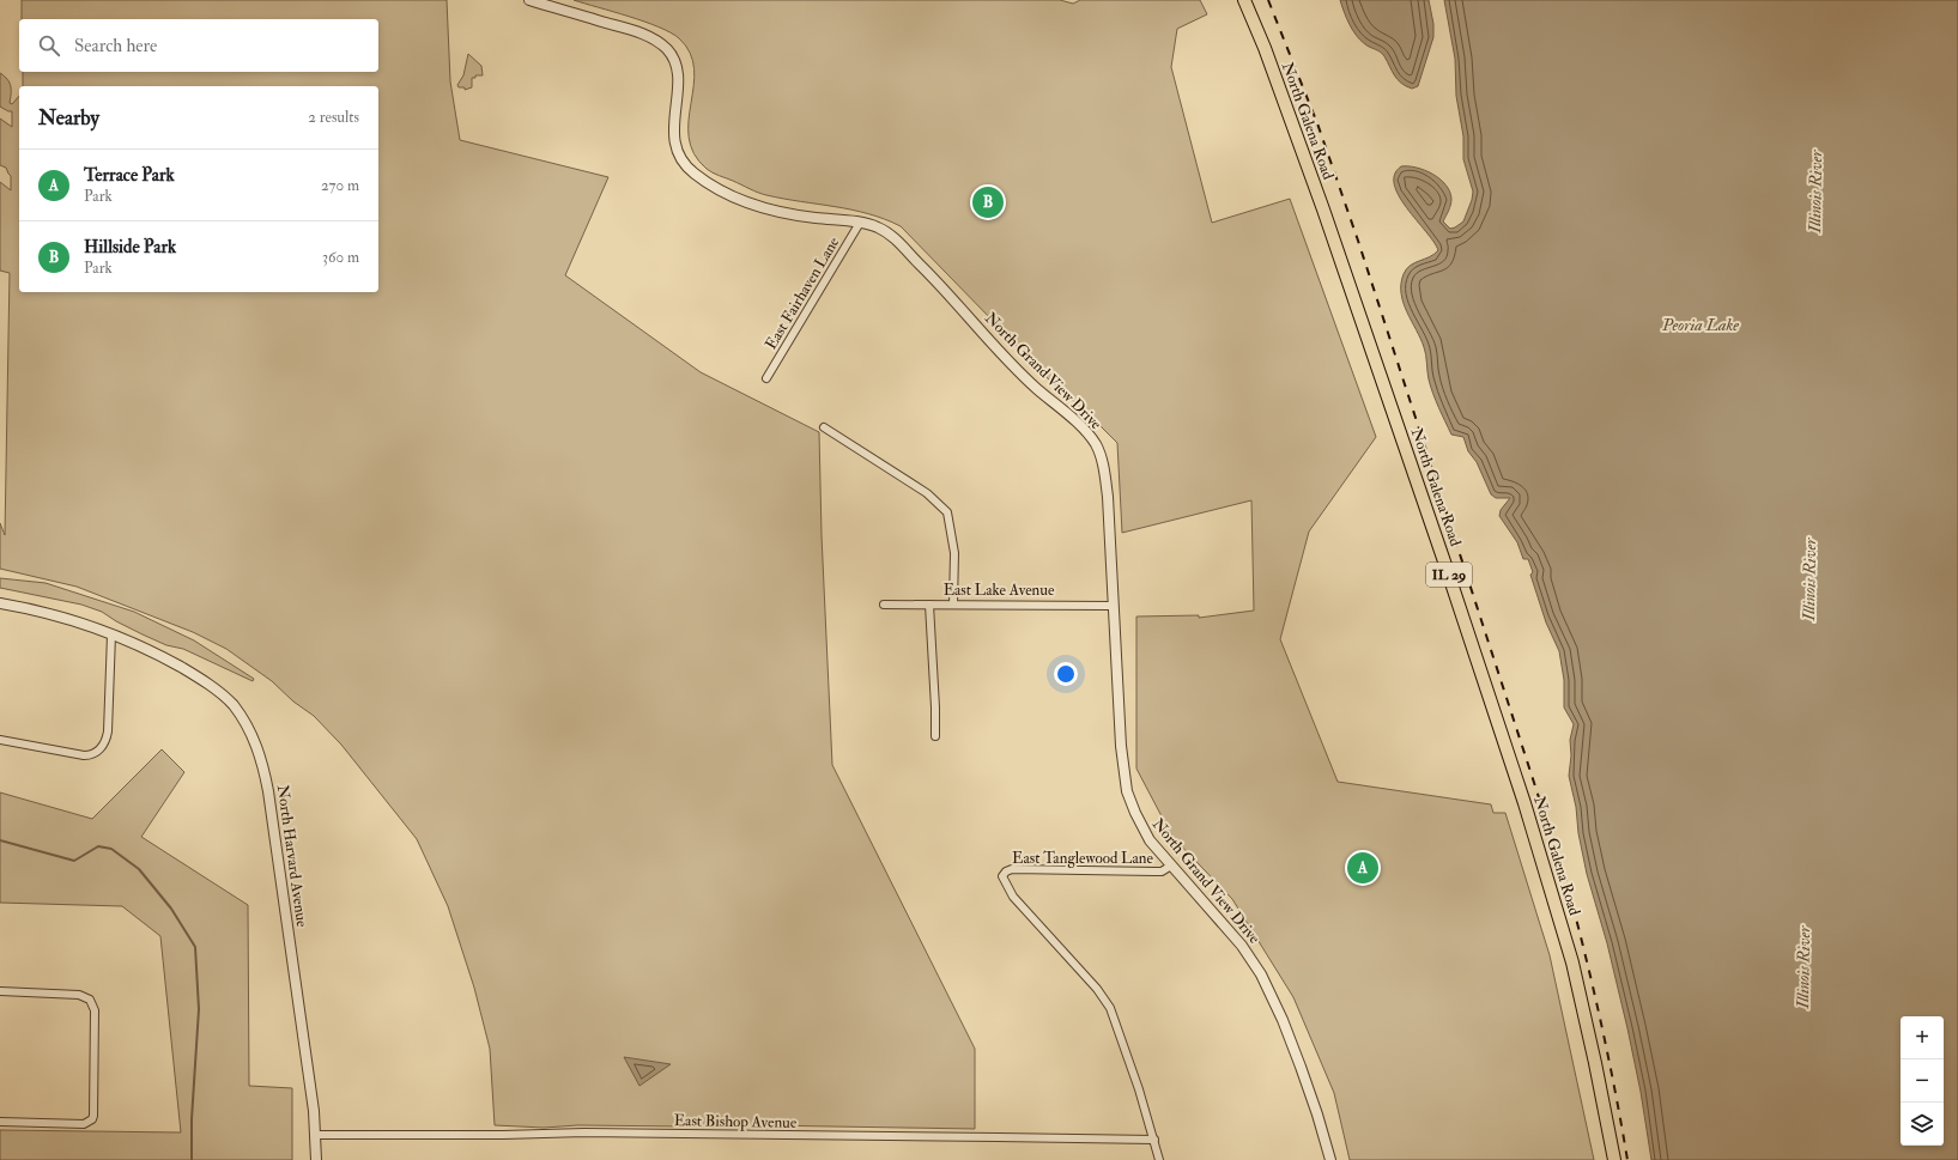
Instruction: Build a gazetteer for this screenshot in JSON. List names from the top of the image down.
{
  "streets": {
    "main road": ["North Galena Road", "IL 29"],
    "street": [
      "East Fairhaven Lane",
      "North Grand View Drive",
      "East Lake Avenue",
      "North Harvard Avenue",
      "East Tanglewood Lane",
      "East Bishop Avenue"
    ]
  },
  "crossings": [
    ["East Fairhaven Lane", "North Grand View Drive"],
    ["North Grand View Drive", "East Lake Avenue"],
    ["North Grand View Drive", "East Tanglewood Lane"],
    ["North Harvard Avenue", "East Bishop Avenue"],
    ["East Tanglewood Lane", "East Bishop Avenue"]
  ],
  "water": ["Illinois River", "Peoria Lake"],
  "page": {
    "search": "Search here",
    "heading": ["Nearby", "2 results"],
    "list": [
      {
        "mark": "A",
        "name": "Terrace Park",
        "note": "Park",
        "value": "270 m"
      },
      {
        "mark": "B",
        "name": "Hillside Park",
        "note": "Park",
        "value": "360 m"
      }
    ],
    "pins": ["B", "A"],
    "map_buttons": ["+", "−"]
  }
}
